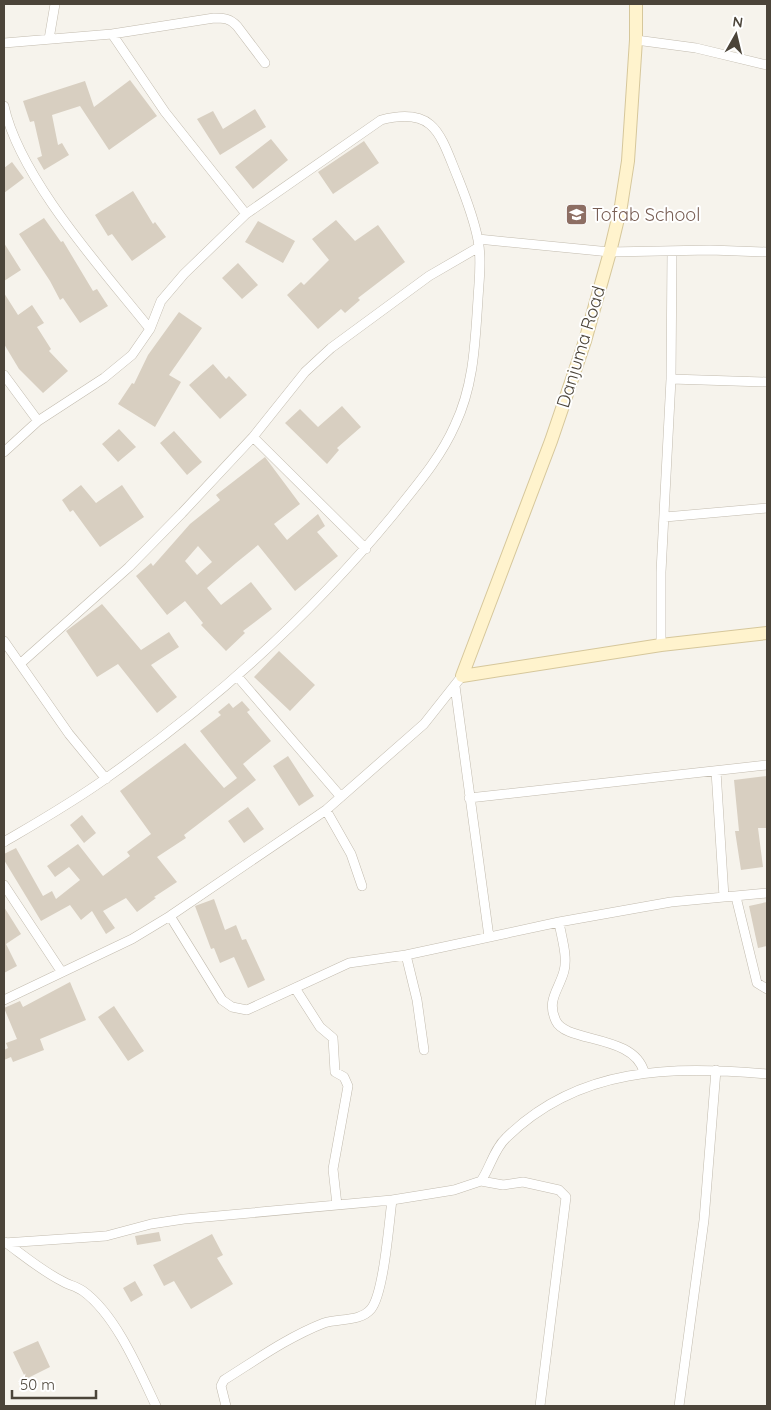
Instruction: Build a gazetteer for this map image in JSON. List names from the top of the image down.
{
  "streets": {
    "street": ["Danjuma Road"]
  },
  "places": {
    "school or university": ["Tofab School"]
  },
  "scale_bar": "50 m",
  "north": "top"
}
